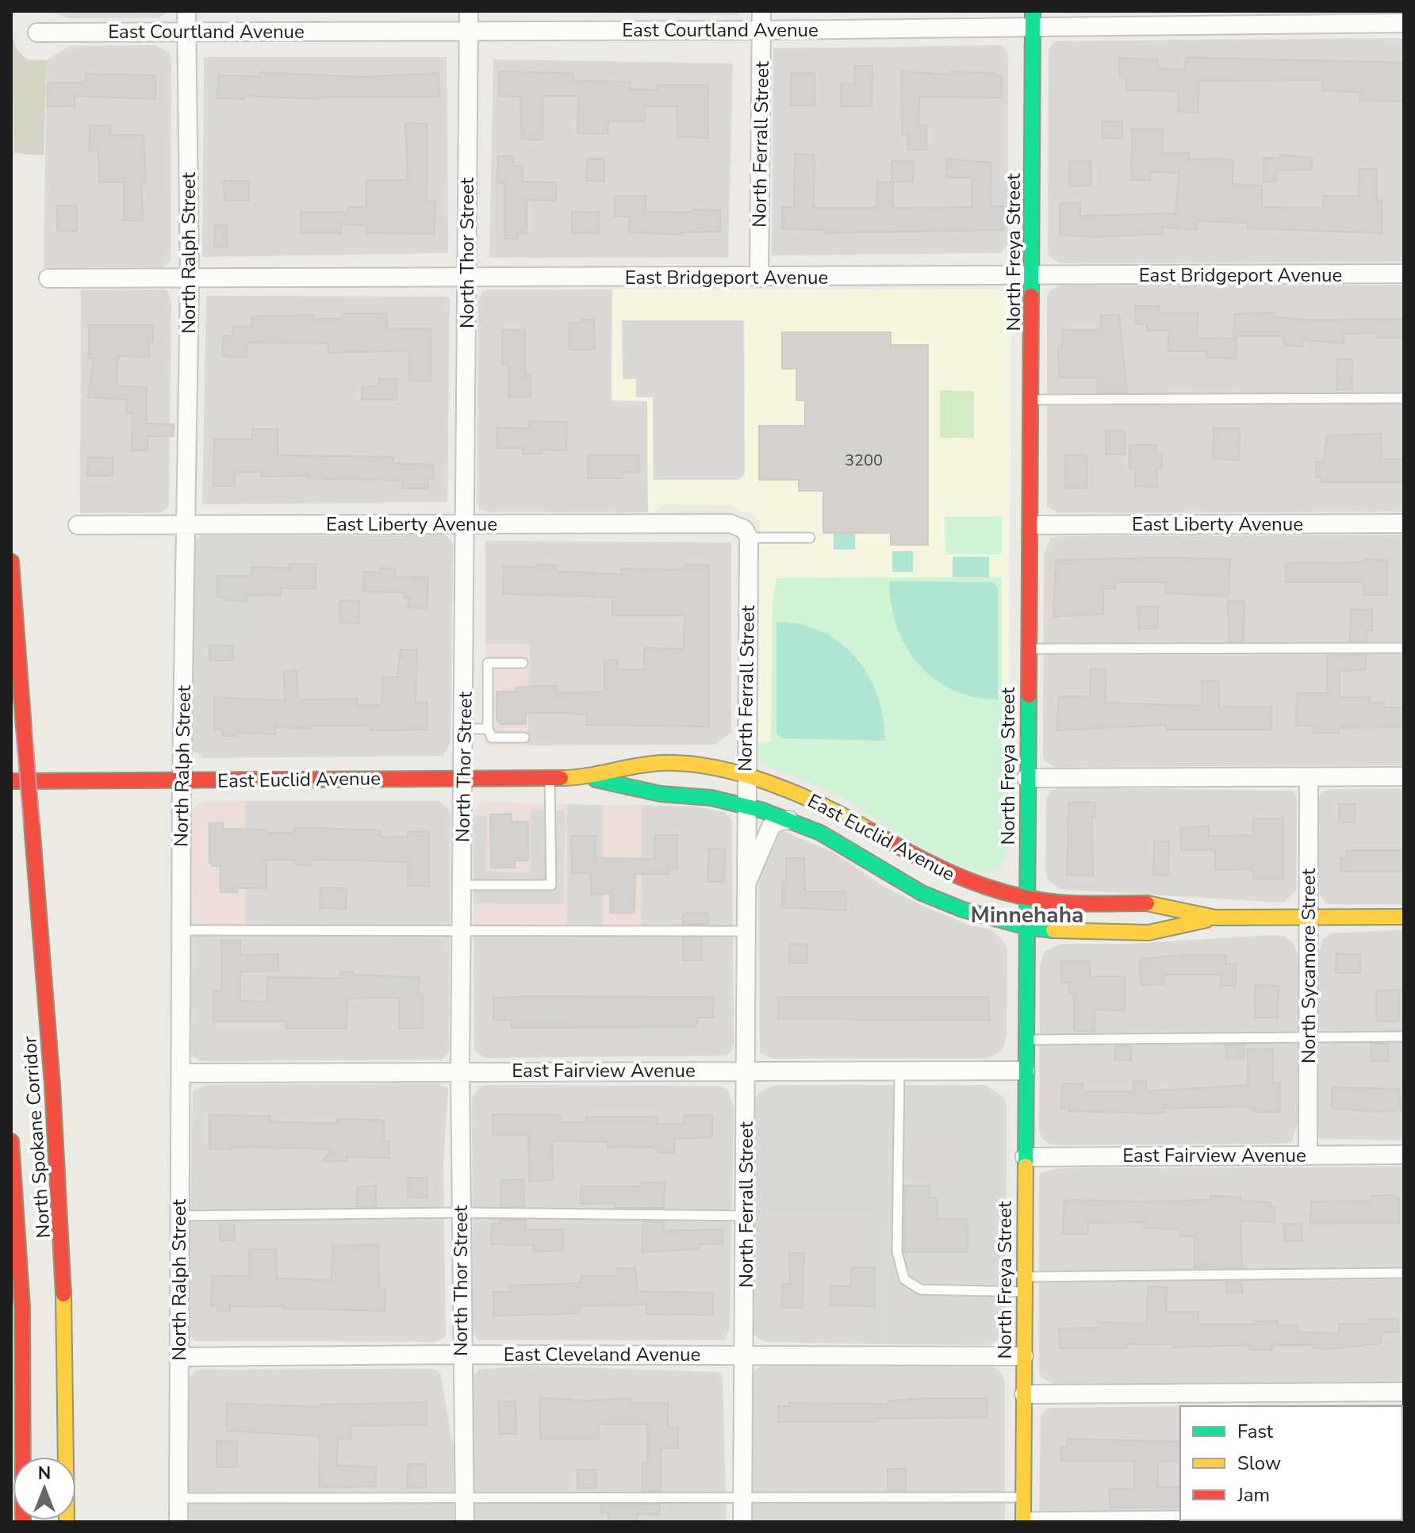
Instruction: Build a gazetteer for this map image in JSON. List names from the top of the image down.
{
  "streets": {
    "main road": ["North Freya Street", "East Euclid Avenue", "North Spokane Corridor"],
    "street": [
      "East Courtland Avenue",
      "North Ferrall Street",
      "North Ralph Street",
      "North Thor Street",
      "East Bridgeport Avenue",
      "East Liberty Avenue",
      "North Sycamore Street",
      "East Fairview Avenue",
      "East Cleveland Avenue"
    ]
  },
  "crossings": [
    ["East Courtland Avenue", "North Ferrall Street"],
    ["East Courtland Avenue", "North Freya Street"],
    ["East Courtland Avenue", "North Ralph Street"],
    ["East Courtland Avenue", "North Thor Street"],
    ["North Ferrall Street", "East Bridgeport Avenue"],
    ["North Ferrall Street", "East Liberty Avenue"],
    ["North Ferrall Street", "East Euclid Avenue"],
    ["North Ferrall Street", "East Fairview Avenue"],
    ["North Ferrall Street", "East Cleveland Avenue"],
    ["North Freya Street", "East Bridgeport Avenue"],
    ["North Freya Street", "East Liberty Avenue"],
    ["North Freya Street", "East Euclid Avenue"],
    ["North Freya Street", "East Fairview Avenue"],
    ["North Freya Street", "East Cleveland Avenue"],
    ["North Ralph Street", "East Bridgeport Avenue"],
    ["North Ralph Street", "East Liberty Avenue"],
    ["North Ralph Street", "East Euclid Avenue"],
    ["North Ralph Street", "East Fairview Avenue"],
    ["North Ralph Street", "East Cleveland Avenue"],
    ["North Thor Street", "East Bridgeport Avenue"],
    ["North Thor Street", "East Liberty Avenue"],
    ["North Thor Street", "East Euclid Avenue"],
    ["North Thor Street", "East Fairview Avenue"],
    ["North Thor Street", "East Cleveland Avenue"],
    ["North Sycamore Street", "East Fairview Avenue"]
  ],
  "districts": ["Minnehaha"],
  "house_numbers": ["3200"],
  "legend": ["Fast", "Slow", "Jam"],
  "north": "top"
}
